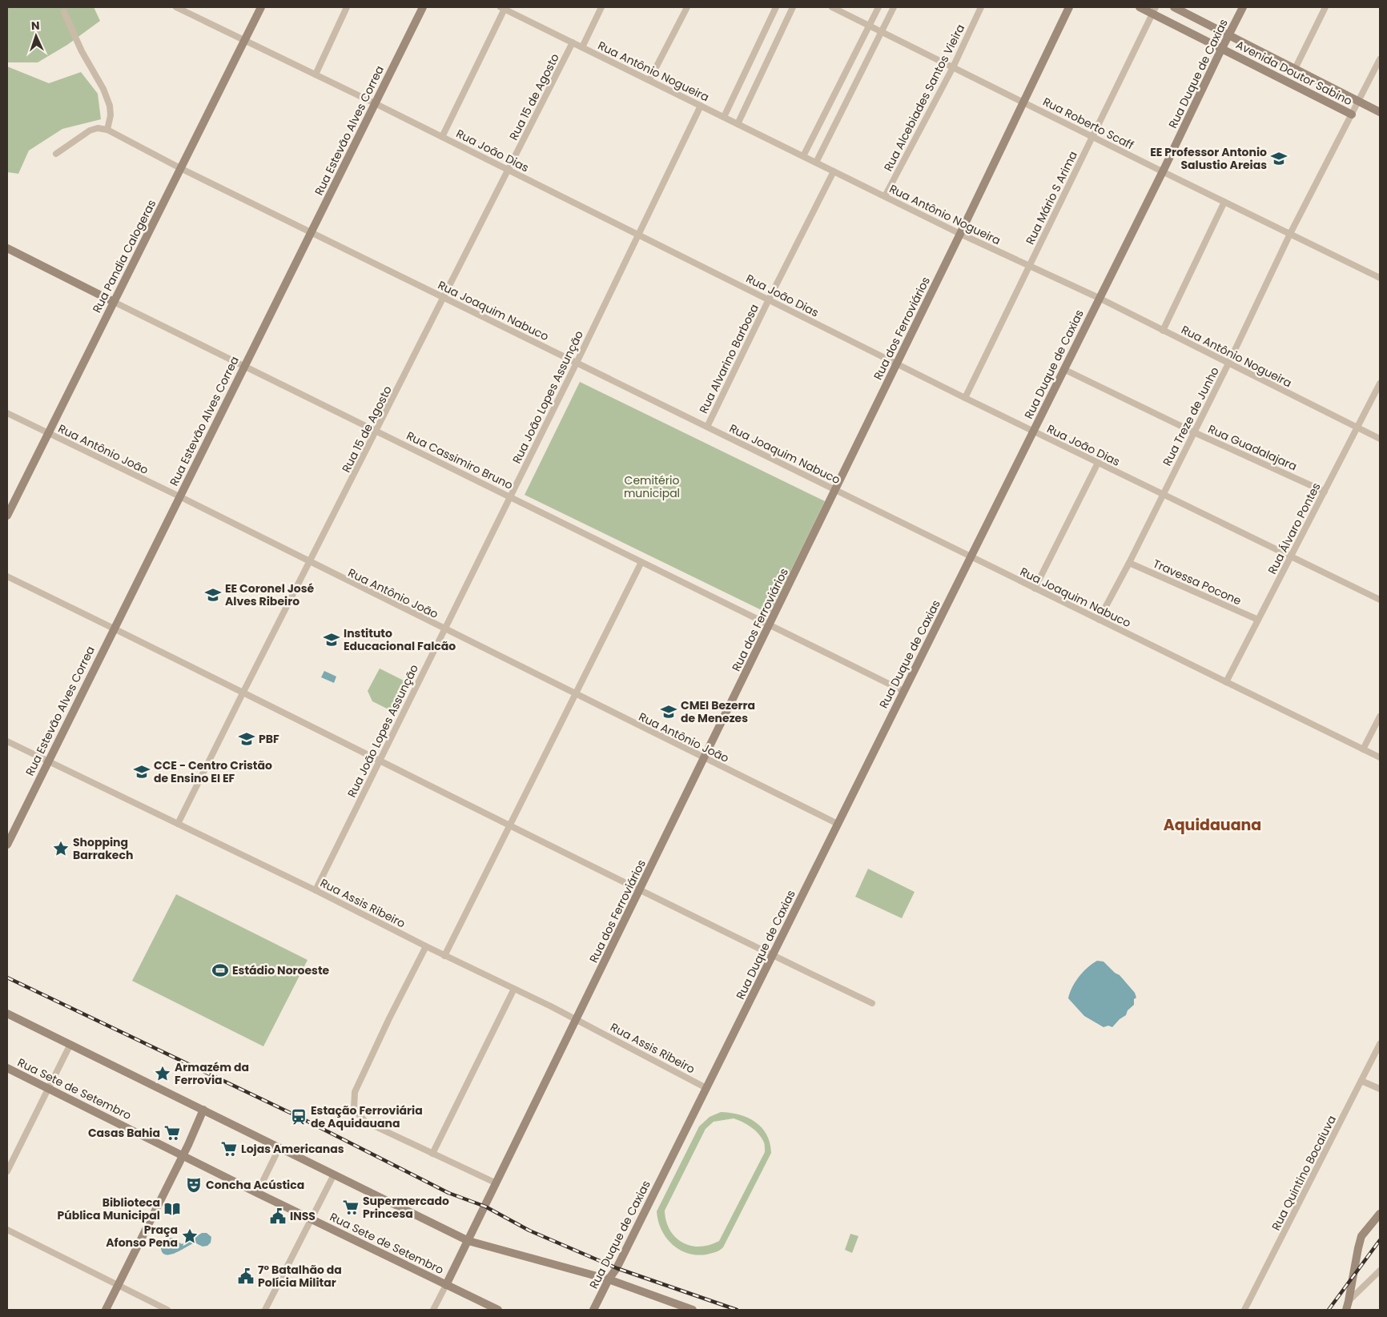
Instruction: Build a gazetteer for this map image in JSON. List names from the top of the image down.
{
  "streets": {
    "main road": [
      "Avenida Doutor Sabino",
      "Rua Duque de Caxias",
      "Rua Estevão Alves Correa",
      "Rua Pandia Calogeras",
      "Rua dos Ferroviários",
      "Rua Cassimiro Bruno",
      "Rua Sete de Setembro"
    ],
    "street": [
      "Rua Antônio Nogueira",
      "Rua 15 de Agosto",
      "Rua Alcebiades Santos Vieira",
      "Rua Roberto Scaff",
      "Rua João Dias",
      "Rua Mário S Arima",
      "Rua Joaquim Nabuco",
      "Rua Alvarino Barbosa",
      "Rua João Lopes Assunção",
      "Rua Treze de Junho",
      "Rua Guadalajara",
      "Rua Antônio João",
      "Rua Álvaro Pontes",
      "Travessa Pocone",
      "Rua Assis Ribeiro",
      "Rua Quintino Bocaiuva"
    ]
  },
  "crossings": [
    ["Rua Antônio Nogueira", "Rua Duque de Caxias"],
    ["Rua Antônio Nogueira", "Rua 15 de Agosto"],
    ["Rua Antônio Nogueira", "Rua Alcebiades Santos Vieira"],
    ["Rua Antônio Nogueira", "Rua Mário S Arima"],
    ["Rua Antônio Nogueira", "Rua dos Ferroviários"],
    ["Rua Antônio Nogueira", "Rua Alvarino Barbosa"],
    ["Rua Antônio Nogueira", "Rua João Lopes Assunção"],
    ["Rua Antônio Nogueira", "Rua Treze de Junho"],
    ["Rua Antônio Nogueira", "Rua Álvaro Pontes"],
    ["Avenida Doutor Sabino", "Rua Duque de Caxias"],
    ["Avenida Doutor Sabino", "Rua Mário S Arima"],
    ["Avenida Doutor Sabino", "Rua Treze de Junho"],
    ["Rua Duque de Caxias", "Rua Roberto Scaff"],
    ["Rua Duque de Caxias", "Rua João Dias"],
    ["Rua Duque de Caxias", "Rua Joaquim Nabuco"],
    ["Rua Duque de Caxias", "Rua Guadalajara"],
    ["Rua Duque de Caxias", "Rua Antônio João"],
    ["Rua Duque de Caxias", "Rua Cassimiro Bruno"],
    ["Rua Duque de Caxias", "Rua Assis Ribeiro"],
    ["Rua 15 de Agosto", "Rua João Dias"],
    ["Rua 15 de Agosto", "Rua Joaquim Nabuco"],
    ["Rua 15 de Agosto", "Rua Antônio João"],
    ["Rua 15 de Agosto", "Rua Cassimiro Bruno"],
    ["Rua 15 de Agosto", "Rua Assis Ribeiro"],
    ["Rua Alcebiades Santos Vieira", "Rua Roberto Scaff"],
    ["Rua Roberto Scaff", "Rua Mário S Arima"],
    ["Rua Roberto Scaff", "Rua dos Ferroviários"],
    ["Rua Roberto Scaff", "Rua Treze de Junho"],
    ["Rua Estevão Alves Correa", "Rua João Dias"],
    ["Rua Estevão Alves Correa", "Rua Joaquim Nabuco"],
    ["Rua Estevão Alves Correa", "Rua Antônio João"],
    ["Rua Estevão Alves Correa", "Rua Cassimiro Bruno"],
    ["Rua Estevão Alves Correa", "Rua Assis Ribeiro"],
    ["Rua João Dias", "Rua Mário S Arima"],
    ["Rua João Dias", "Rua Pandia Calogeras"],
    ["Rua João Dias", "Rua dos Ferroviários"],
    ["Rua João Dias", "Rua Alvarino Barbosa"],
    ["Rua João Dias", "Rua João Lopes Assunção"],
    ["Rua João Dias", "Rua Treze de Junho"],
    ["Rua João Dias", "Rua Álvaro Pontes"],
    ["Rua Pandia Calogeras", "Rua Joaquim Nabuco"],
    ["Rua Pandia Calogeras", "Rua Antônio João"],
    ["Rua Pandia Calogeras", "Rua Cassimiro Bruno"],
    ["Rua Joaquim Nabuco", "Rua dos Ferroviários"],
    ["Rua Joaquim Nabuco", "Rua Alvarino Barbosa"],
    ["Rua Joaquim Nabuco", "Rua João Lopes Assunção"],
    ["Rua Joaquim Nabuco", "Rua Treze de Junho"],
    ["Rua Joaquim Nabuco", "Rua Álvaro Pontes"],
    ["Rua dos Ferroviários", "Rua Antônio João"],
    ["Rua dos Ferroviários", "Rua Cassimiro Bruno"],
    ["Rua dos Ferroviários", "Rua Assis Ribeiro"],
    ["Rua dos Ferroviários", "Rua Sete de Setembro"],
    ["Rua João Lopes Assunção", "Rua Antônio João"],
    ["Rua João Lopes Assunção", "Rua Cassimiro Bruno"],
    ["Rua João Lopes Assunção", "Rua Assis Ribeiro"],
    ["Rua Treze de Junho", "Rua Guadalajara"],
    ["Rua Treze de Junho", "Travessa Pocone"],
    ["Rua Guadalajara", "Rua Álvaro Pontes"],
    ["Rua Álvaro Pontes", "Travessa Pocone"]
  ],
  "districts": ["Aquidauana"],
  "parks": ["Cemitério municipal"],
  "places": {
    "school or university": [
      "EE Professor Antonio Salustio Areias",
      "EE Coronel José Alves Ribeiro",
      "Instituto Educacional Falcão",
      "CMEI Bezerra de Menezes",
      "PBF",
      "CCE - Centro Cristão de Ensino EI EF"
    ],
    "place": ["Shopping Barrakech", "Armazém da Ferrovia", "Praça Afonso Pena"],
    "sports": ["Estádio Noroeste"],
    "station": ["Estação Ferroviária de Aquidauana"],
    "supermarket": ["Casas Bahia", "Lojas Americanas", "Supermercado Princesa"],
    "theatre": ["Concha Acústica"],
    "library": ["Biblioteca Pública Municipal"],
    "public building": ["INSS", "7° Batalhão da Polícia Militar"]
  },
  "north": "top"
}
